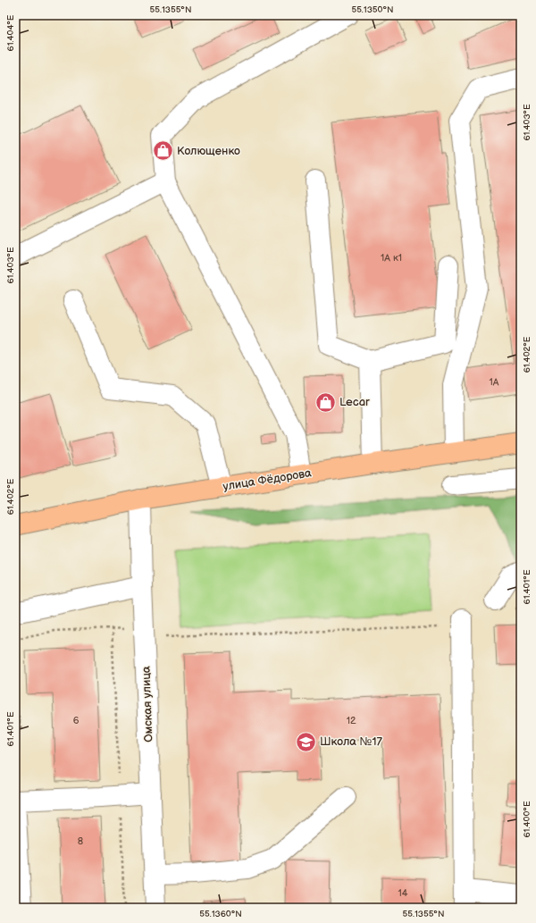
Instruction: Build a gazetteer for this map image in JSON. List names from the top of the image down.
{
  "streets": {
    "main road": ["улица Фёдорова"],
    "street": ["Омская улица"]
  },
  "crossings": [
    ["улица Фёдорова", "Омская улица"]
  ],
  "places": {
    "shop": ["Колющенко", "Lecar"],
    "school or university": ["Школа №17"]
  },
  "house_numbers": [
    "1А к1",
    "1А",
    "6",
    "12",
    "8",
    "14"
  ],
  "coordinates": [
    "55.1355°N",
    "55.1350°N",
    "61.404°E",
    "61.403°E",
    "61.402°E",
    "61.401°E",
    "61.400°E",
    "55.1360°N"
  ]
}
